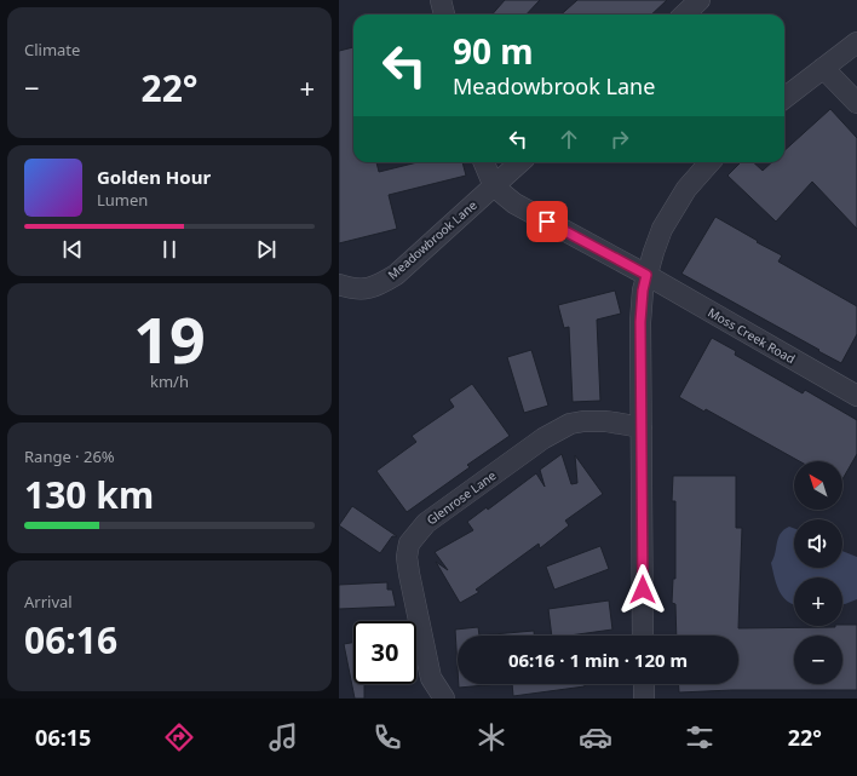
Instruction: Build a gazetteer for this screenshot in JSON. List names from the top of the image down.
{
  "streets": {
    "street": ["Meadowbrook Lane", "Moss Creek Road", "Glenrose Lane"]
  },
  "north": "top left",
  "page": {
    "tile": [
      "Climate",
      ["19", "km/h"],
      ["Range · 26%", "130 km"],
      ["Arrival", "06:16"]
    ],
    "turn": ["90 m", "Meadowbrook Lane"],
    "heat": ["−", "22°", "+"],
    "song": ["Golden Hour", "Lumen"],
    "map_buttons": ["+", "−"],
    "limit": "30",
    "trip": "06:16 · 1 min · 120 m",
    "tabs": ["06:15", "22°"]
  }
}
